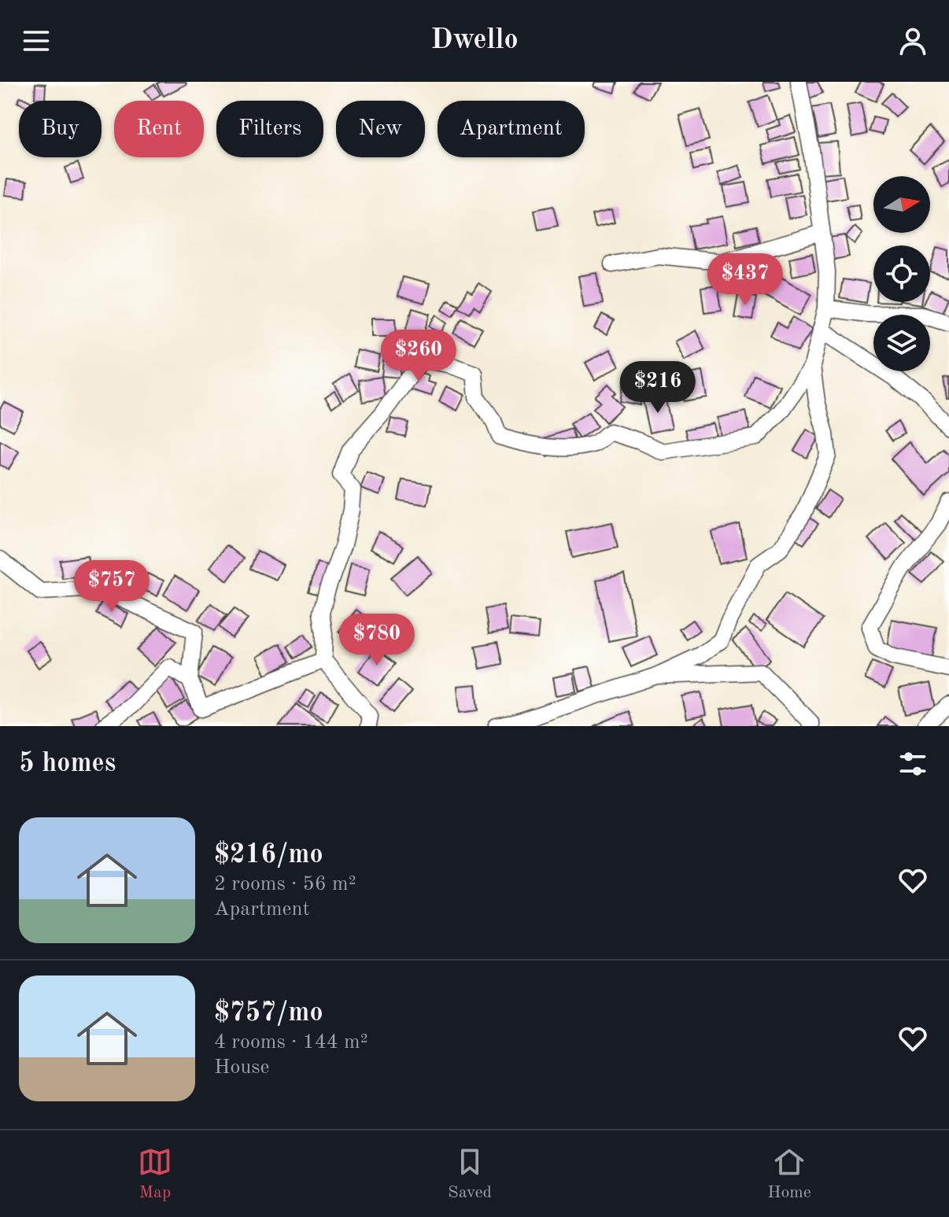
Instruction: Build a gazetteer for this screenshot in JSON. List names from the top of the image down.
{
  "north": "right",
  "page": {
    "header": "Dwello",
    "chip": [
      "Buy",
      "Rent",
      "Filters",
      "New",
      "Apartment"
    ],
    "price": [
      "$437",
      "$260",
      "$216",
      "$757",
      "$780"
    ],
    "heading": "5 homes",
    "list": [
      {
        "name": "$216/mo",
        "note": "2 rooms · 56 m² · Apartment"
      },
      {
        "name": "$757/mo",
        "note": "4 rooms · 144 m² · House"
      }
    ],
    "tabs": ["Map", "Saved", "Home"]
  }
}
